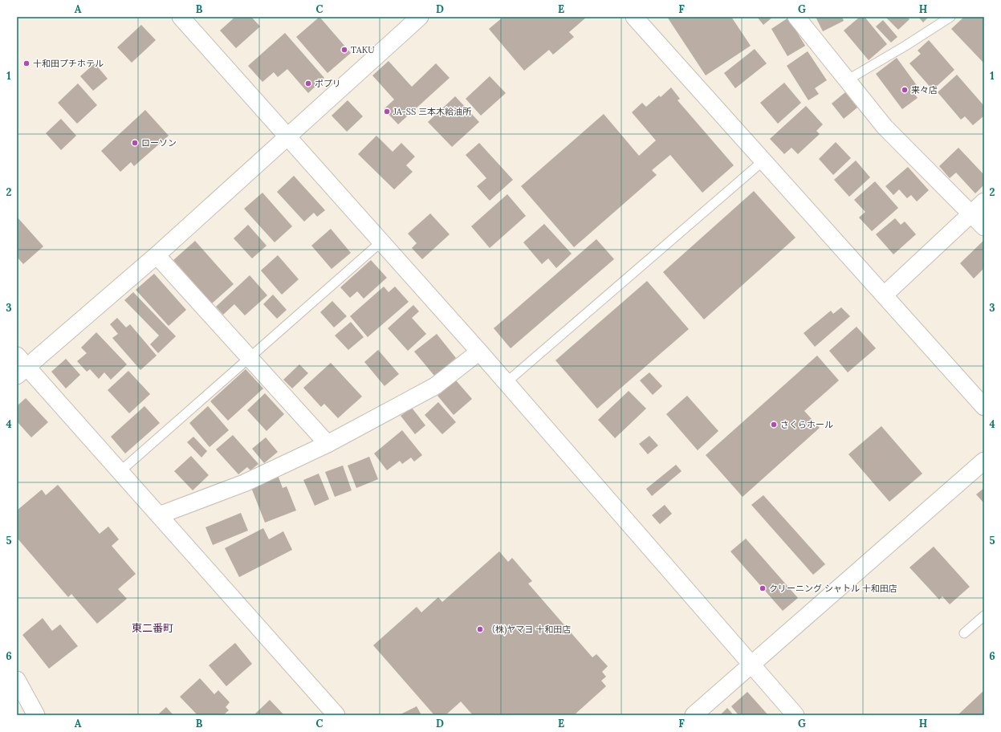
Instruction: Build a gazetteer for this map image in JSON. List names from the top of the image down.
{
  "districts": ["東二番町"],
  "places": [
    "TAKU",
    "十和田プチホテル",
    "ポプリ",
    "来々店",
    "JA-SS 三本木給油所",
    "ローソン",
    "さくらホール",
    "クリーニング シャトル 十和田店",
    "（株)ヤマヨ 十和田店"
  ],
  "grid": {
    "columns": [
      "A",
      "B",
      "C",
      "D",
      "E",
      "F",
      "G",
      "H"
    ],
    "rows": [
      "1",
      "2",
      "3",
      "4",
      "5",
      "6"
    ]
  }
}
